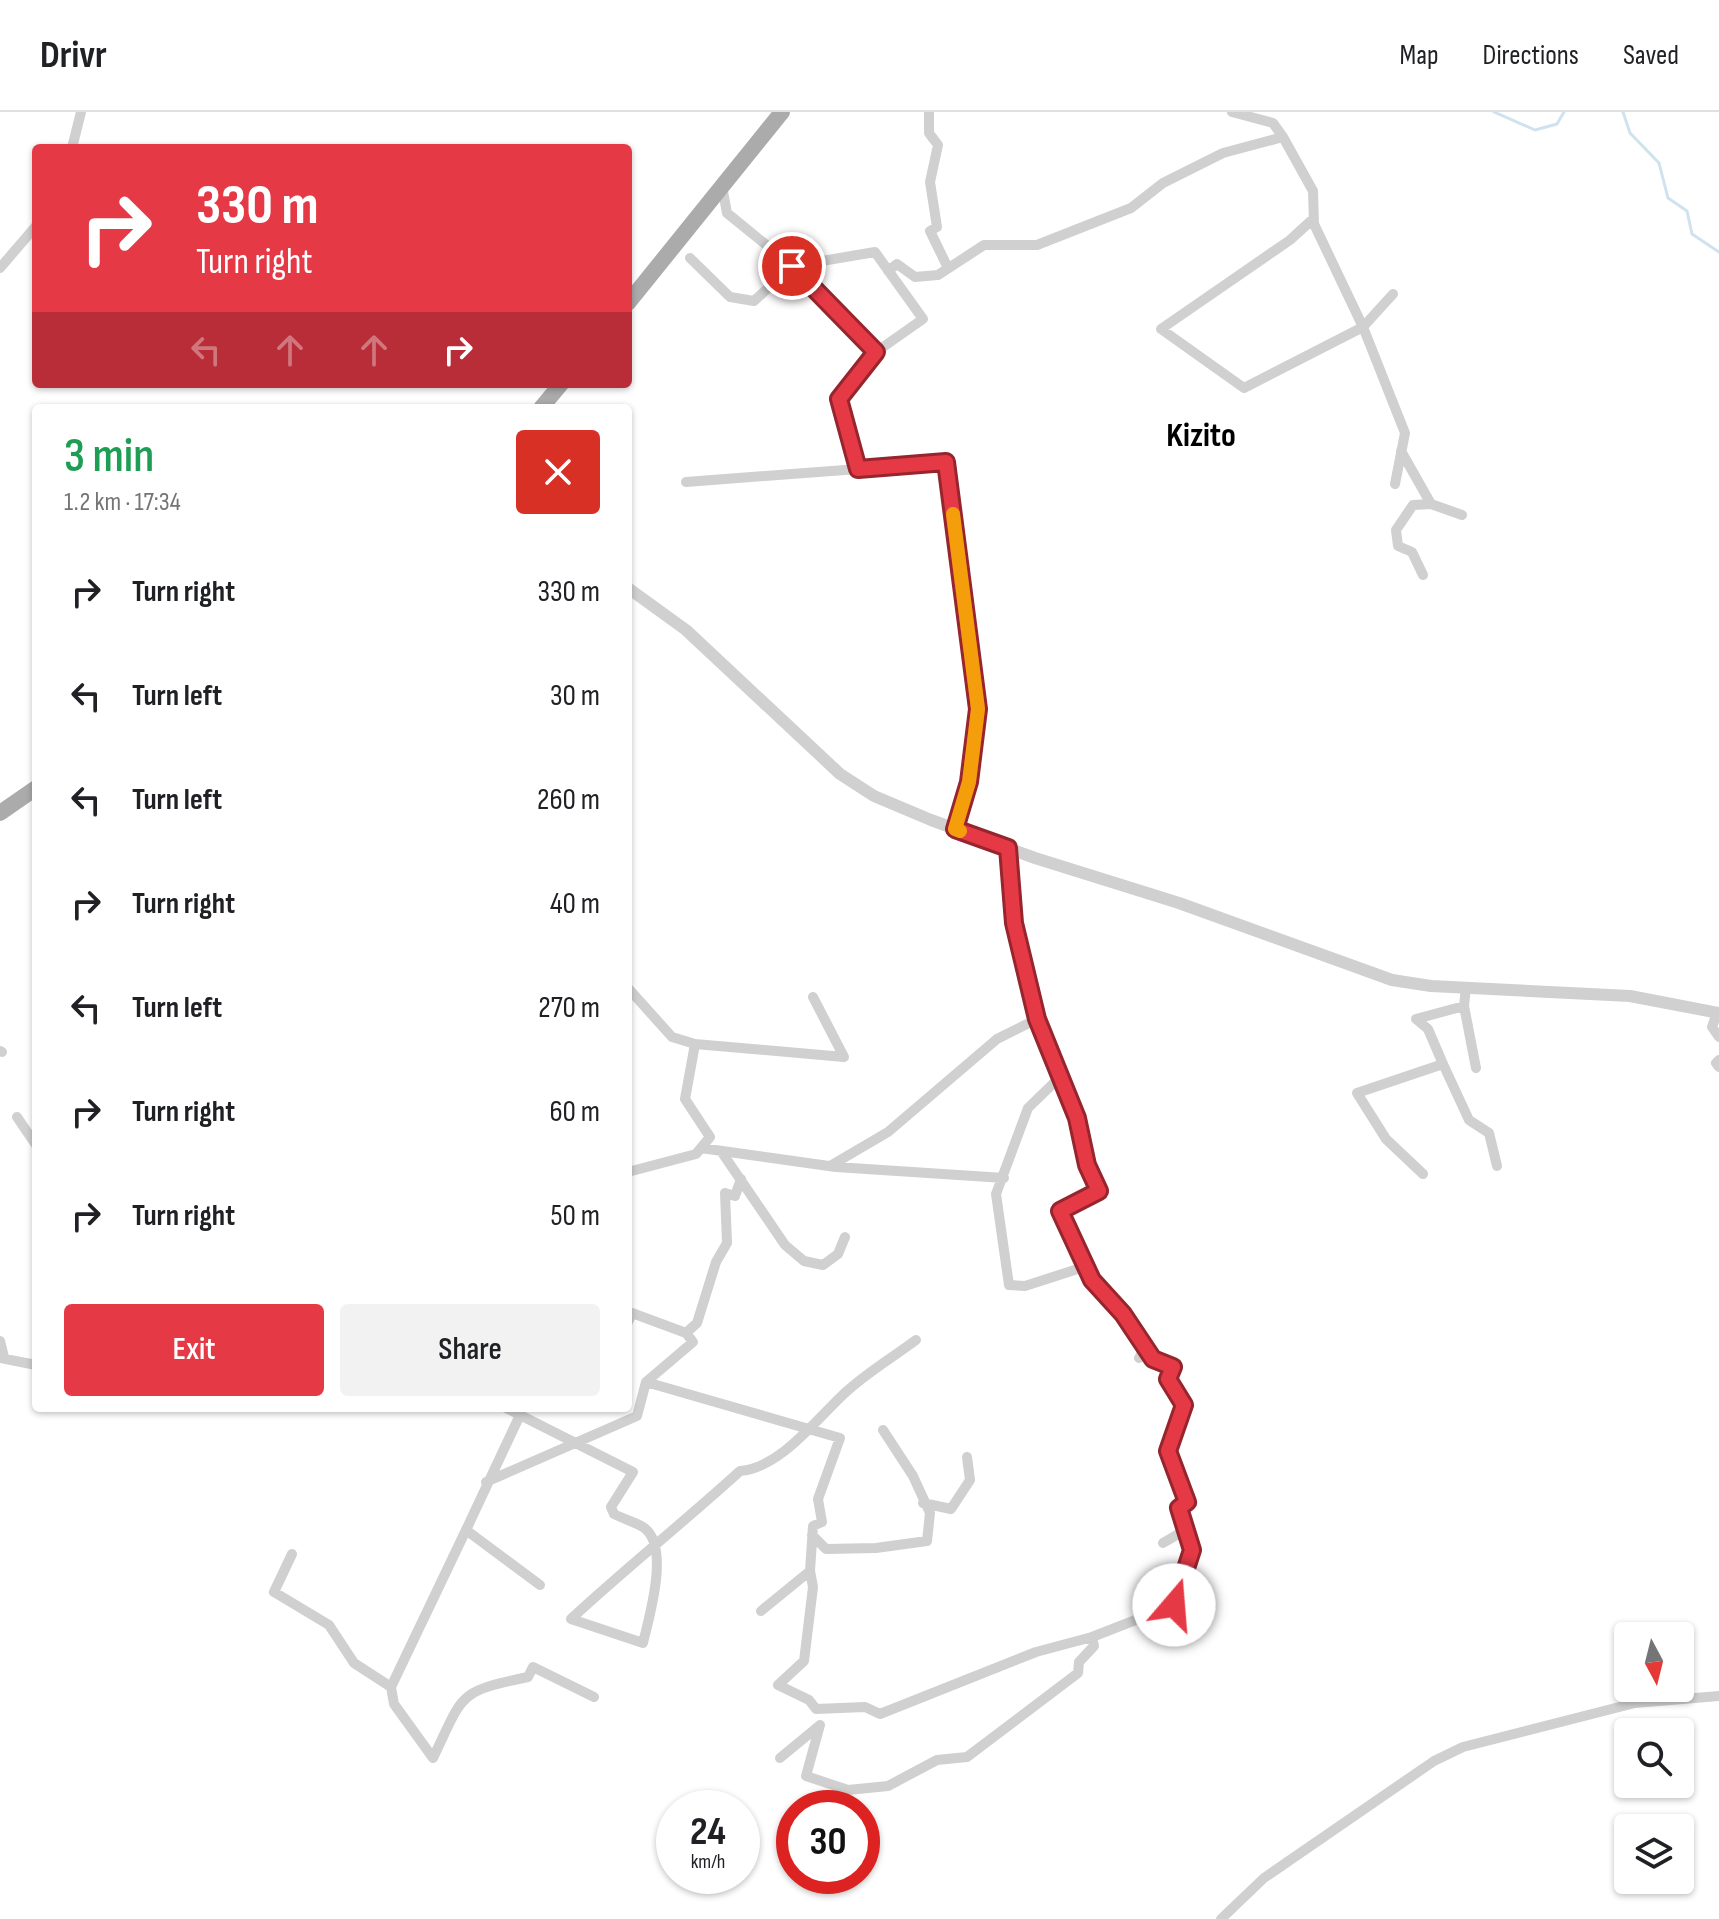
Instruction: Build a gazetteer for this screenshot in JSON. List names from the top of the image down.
{
  "districts": ["Kizito"],
  "north": "bottom",
  "page": {
    "header": "Drivr",
    "nav": ["Map", "Directions", "Saved"],
    "turn": ["330 m", "Turn right"],
    "heading": ["3 min", "1.2 km · 17:34"],
    "list": [
      {
        "name": "Turn right",
        "value": "330 m"
      },
      {
        "name": "Turn left",
        "value": "30 m"
      },
      {
        "name": "Turn left",
        "value": "260 m"
      },
      {
        "name": "Turn right",
        "value": "40 m"
      },
      {
        "name": "Turn left",
        "value": "270 m"
      },
      {
        "name": "Turn right",
        "value": "60 m"
      },
      {
        "name": "Turn right",
        "value": "50 m"
      }
    ],
    "buttons": ["Exit", "Share"],
    "speed": "24 km/h",
    "limit": "30"
  }
}
